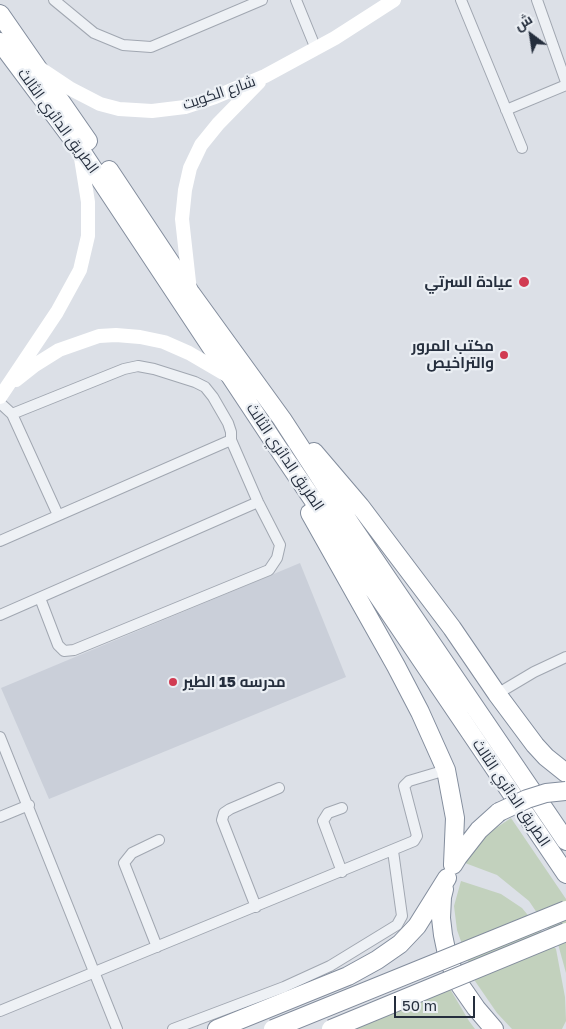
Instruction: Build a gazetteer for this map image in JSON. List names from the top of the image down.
{
  "streets": {
    "highway": ["الطريق الدائري الثالث"],
    "main road": ["شارع الكويت"]
  },
  "crossings": [
    ["شارع الكويت", "الطريق الدائري الثالث"]
  ],
  "places": ["عيادة السرتي", "مكتب المرور والتراخيص", "مدرسه 15 الطير"],
  "scale_bar": "50 m",
  "north": "top left"
}
